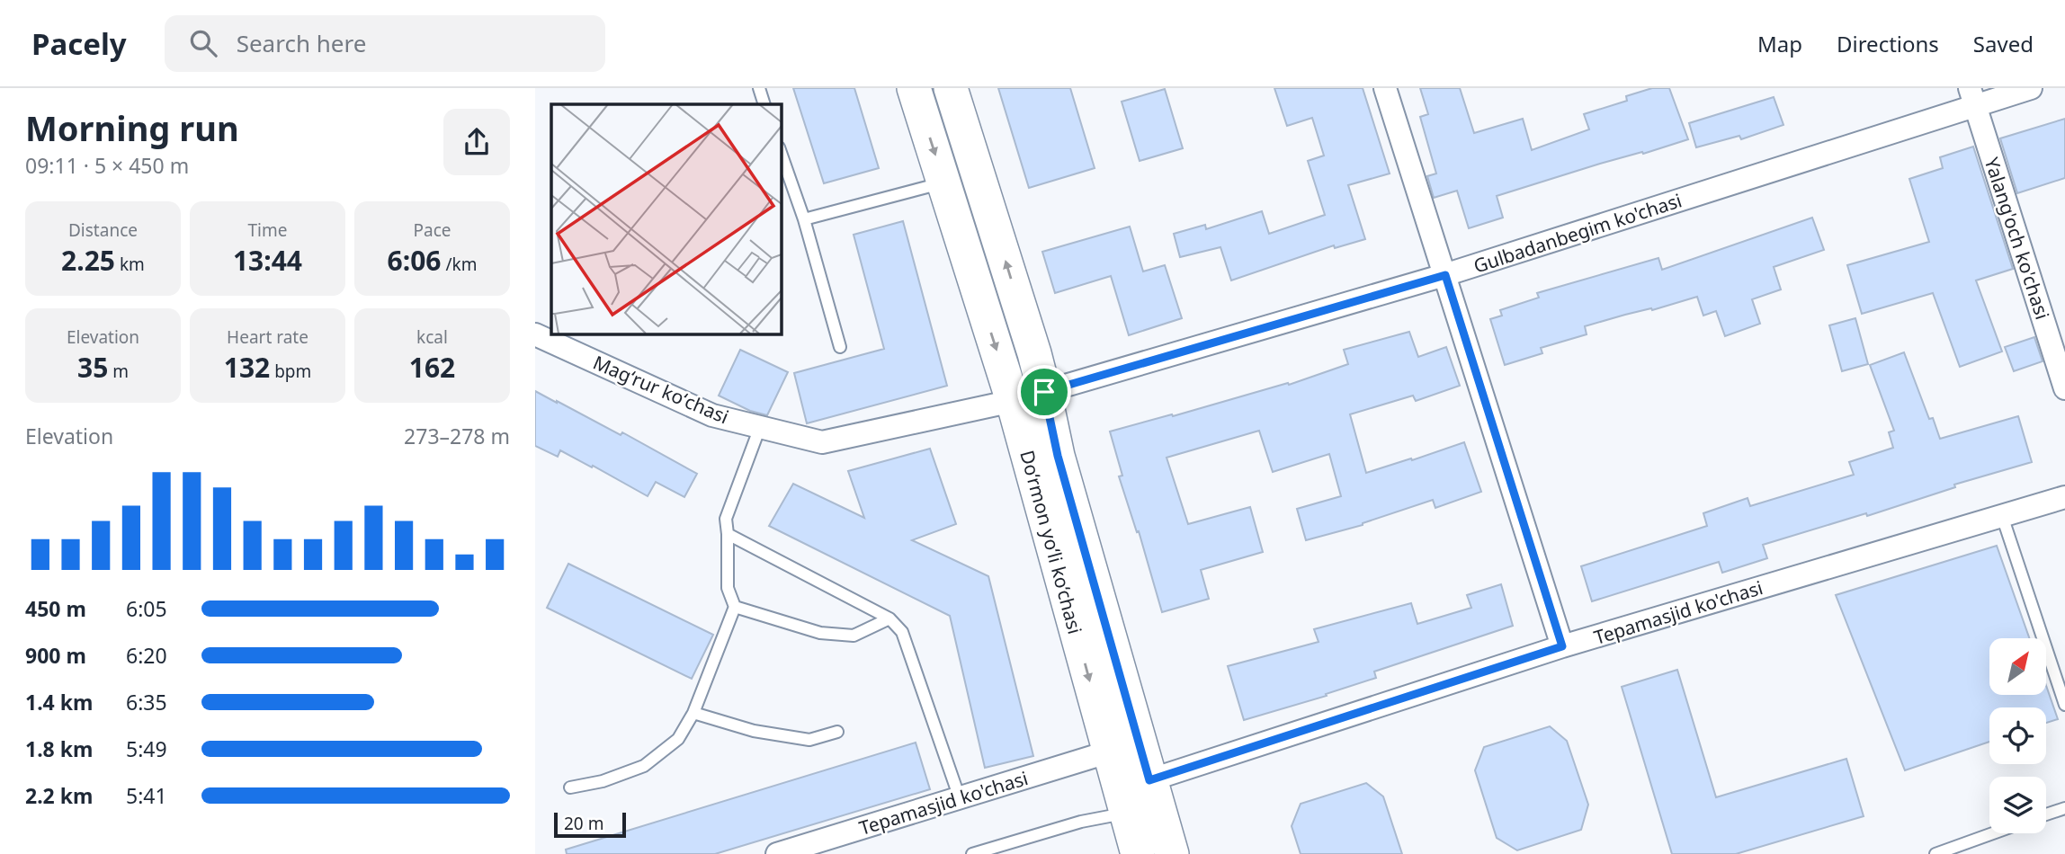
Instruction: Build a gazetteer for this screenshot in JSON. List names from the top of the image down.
{
  "streets": {
    "main road": ["Do‘rmon yo‘li ko‘chasi"],
    "street": [
      "Gulbadanbegim ko'chasi",
      "Yalang'och ko'chasi",
      "Magʻrur koʻchasi",
      "Tepamasjid ko'chasi"
    ]
  },
  "crossings": [
    ["Gulbadanbegim ko'chasi", "Yalang'och ko'chasi"],
    ["Gulbadanbegim ko'chasi", "Magʻrur koʻchasi"],
    ["Gulbadanbegim ko'chasi", "Do‘rmon yo‘li ko‘chasi"],
    ["Magʻrur koʻchasi", "Do‘rmon yo‘li ko‘chasi"],
    ["Do‘rmon yo‘li ko‘chasi", "Tepamasjid ko'chasi"]
  ],
  "scale_bar": "20 m",
  "north": "top right",
  "page": {
    "header": "Pacely",
    "search": "Search here",
    "nav": ["Map", "Directions", "Saved"],
    "heading": ["Morning run", "09:11 · 5 × 450 m"],
    "stats": [
      ["Distance", "2.25 km"],
      ["Time", "13:44"],
      ["Pace", "6:06 /km"],
      ["Elevation", "35 m"],
      ["Heart rate", "132 bpm"],
      ["kcal", "162"]
    ],
    "chart": ["Elevation", "273–278 m"],
    "list": [
      {
        "name": "450 m",
        "note": "6:05"
      },
      {
        "name": "900 m",
        "note": "6:20"
      },
      {
        "name": "1.4 km",
        "note": "6:35"
      },
      {
        "name": "1.8 km",
        "note": "5:49"
      },
      {
        "name": "2.2 km",
        "note": "5:41"
      }
    ],
    "scale": "20 m"
  }
}
